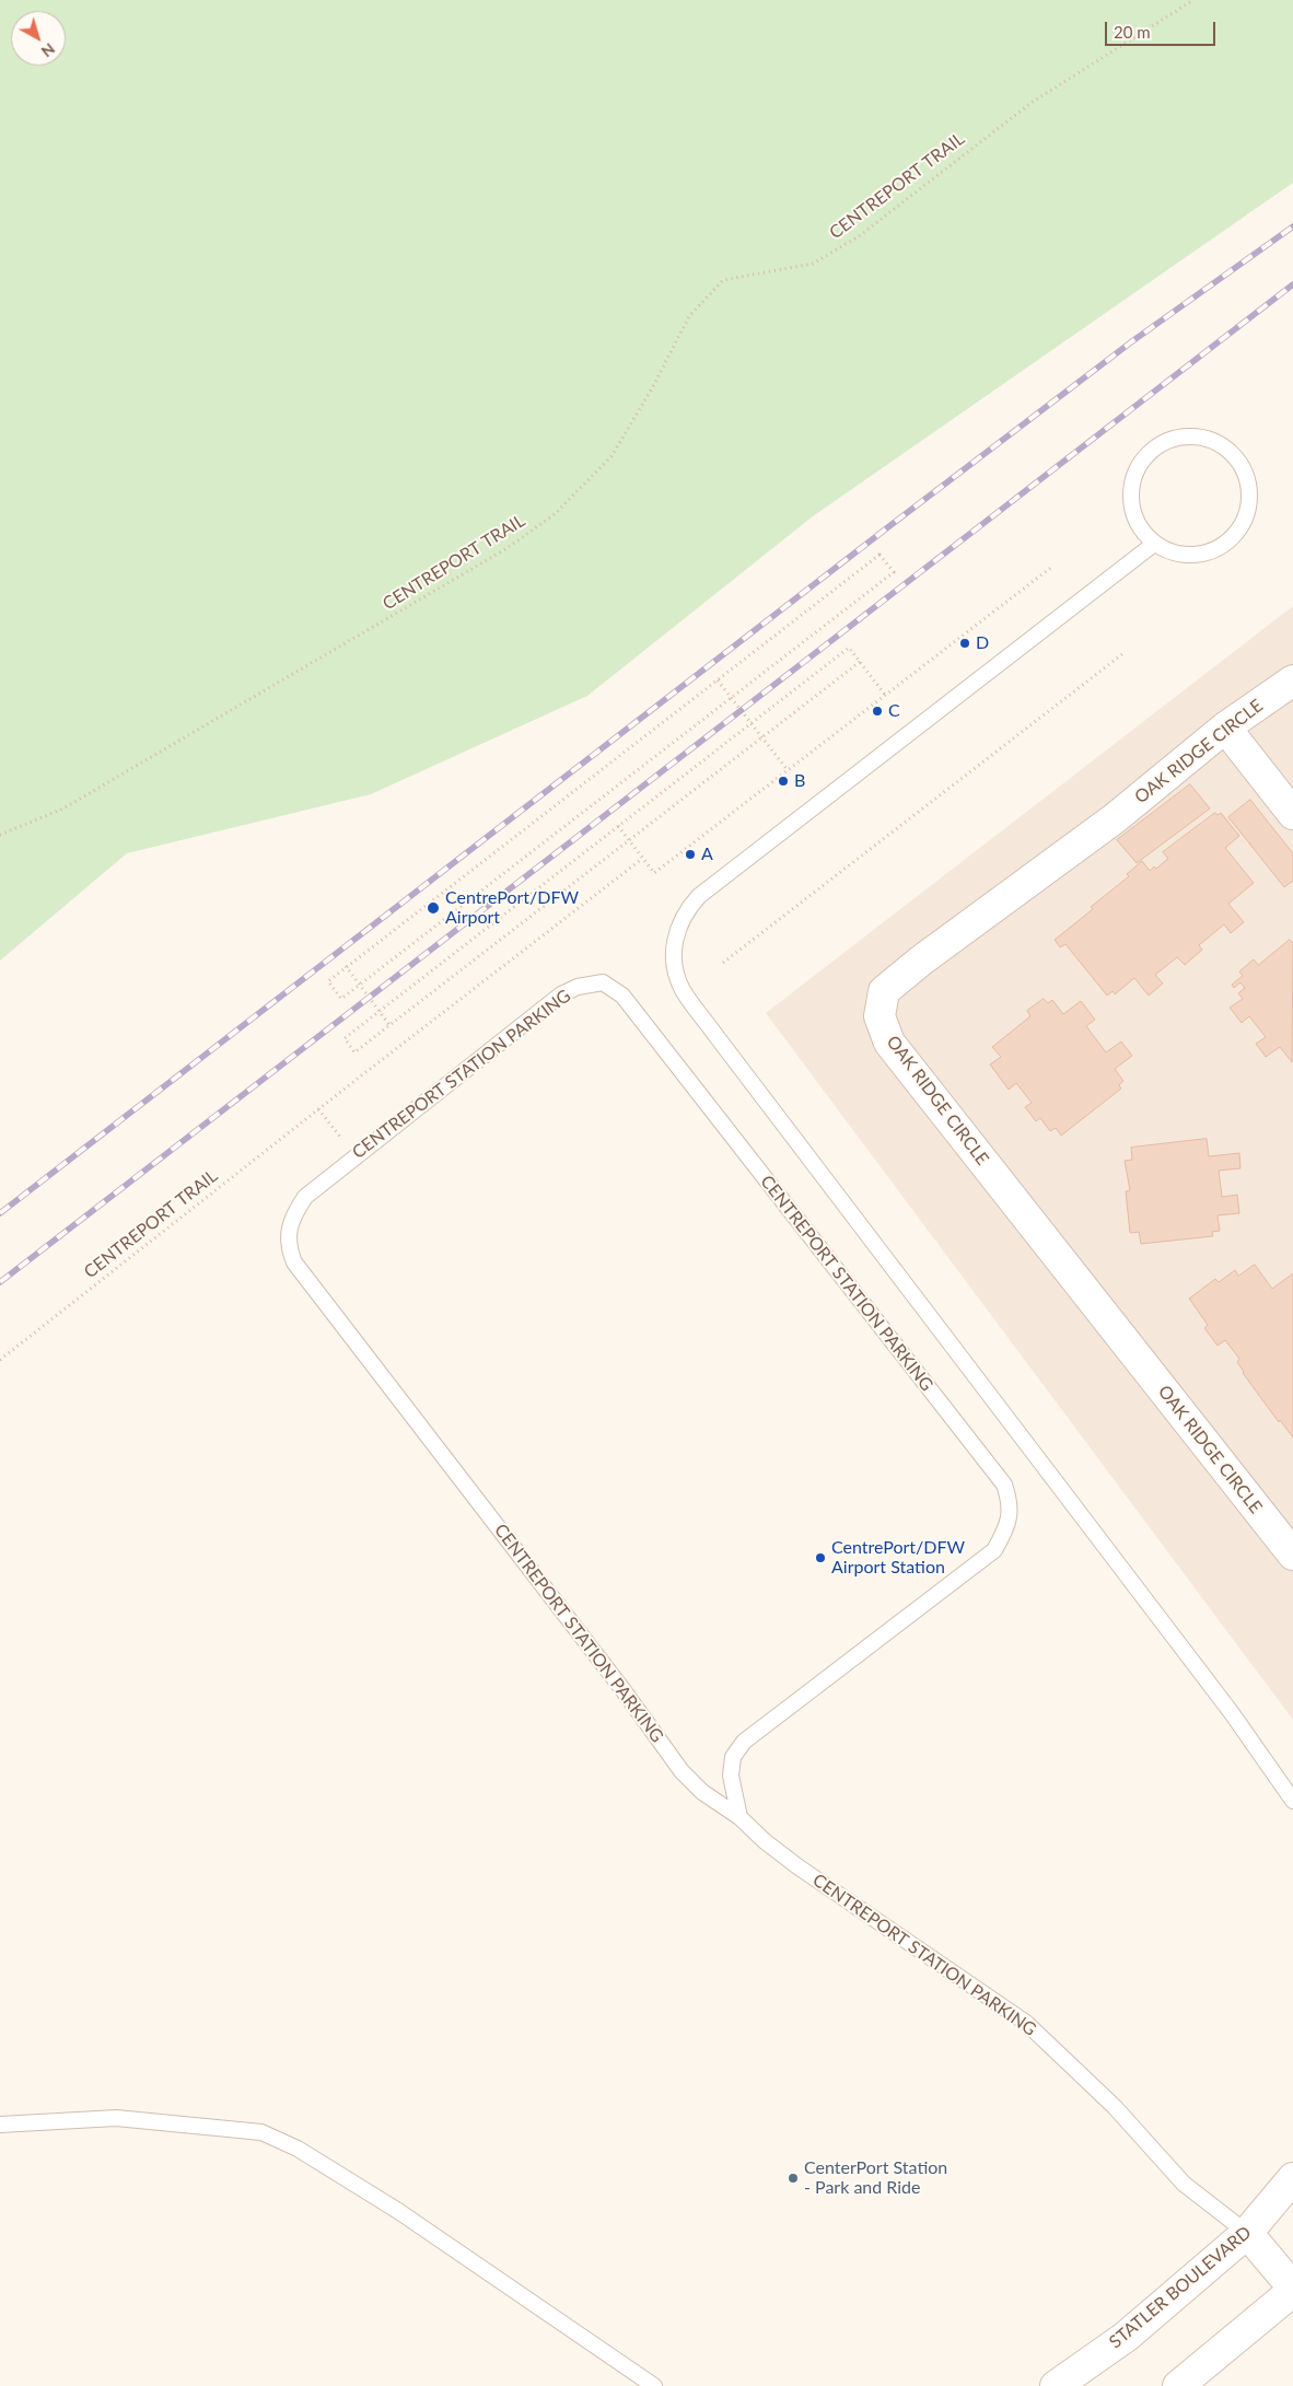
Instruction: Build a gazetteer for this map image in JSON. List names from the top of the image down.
{
  "streets": {
    "street": ["OAK RIDGE CIRCLE", "STATLER BOULEVARD"],
    "lane": ["CENTREPORT STATION PARKING"],
    "path": ["CENTREPORT TRAIL"]
  },
  "crossings": [
    ["CENTREPORT STATION PARKING", "STATLER BOULEVARD"]
  ],
  "places": [
    "D",
    "C",
    "B",
    "A",
    "CentrePort/DFW Airport",
    "CentrePort/DFW Airport Station",
    "CenterPort Station - Park and Ride"
  ],
  "scale_bar": "20 m",
  "north": "bottom right"
}
